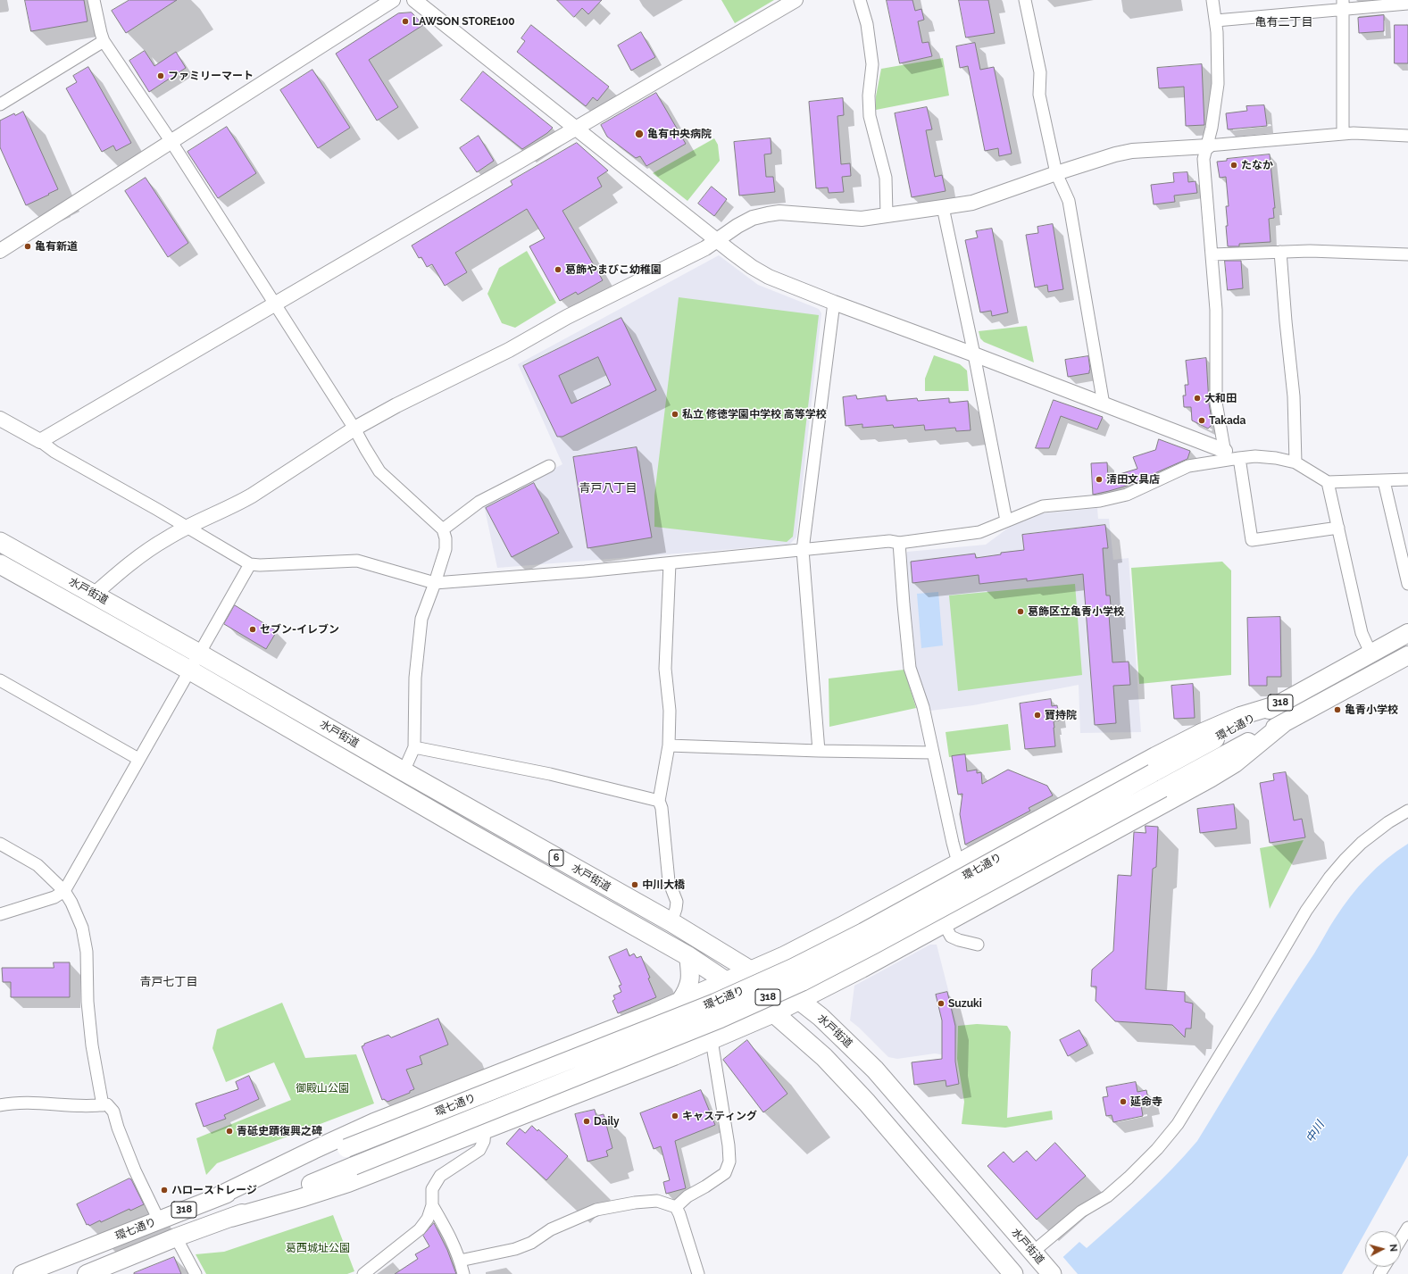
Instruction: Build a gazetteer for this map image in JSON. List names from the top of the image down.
{
  "streets": {
    "highway": ["水戸街道", "6"],
    "main road": ["318", "環七通り"]
  },
  "districts": ["亀有二丁目", "青戸八丁目", "青戸七丁目"],
  "water": ["中川"],
  "parks": ["御殿山公園", "葛西城址公園"],
  "places": [
    "LAWSON STORE100",
    "ファミリーマート",
    "亀有中央病院",
    "たなか",
    "亀有新道",
    "葛飾やまびこ幼稚園",
    "大和田",
    "私立 修徳学園中学校 高等学校",
    "Takada",
    "清田文具店",
    "葛飾区立亀青小学校",
    "セブン-イレブン",
    "亀青小学校",
    "寶持院",
    "中川大橋",
    "Suzuki",
    "延命寺",
    "キャスティング",
    "Daily",
    "青砥史蹟復興之碑",
    "ハローストレージ"
  ],
  "north": "right"
}
